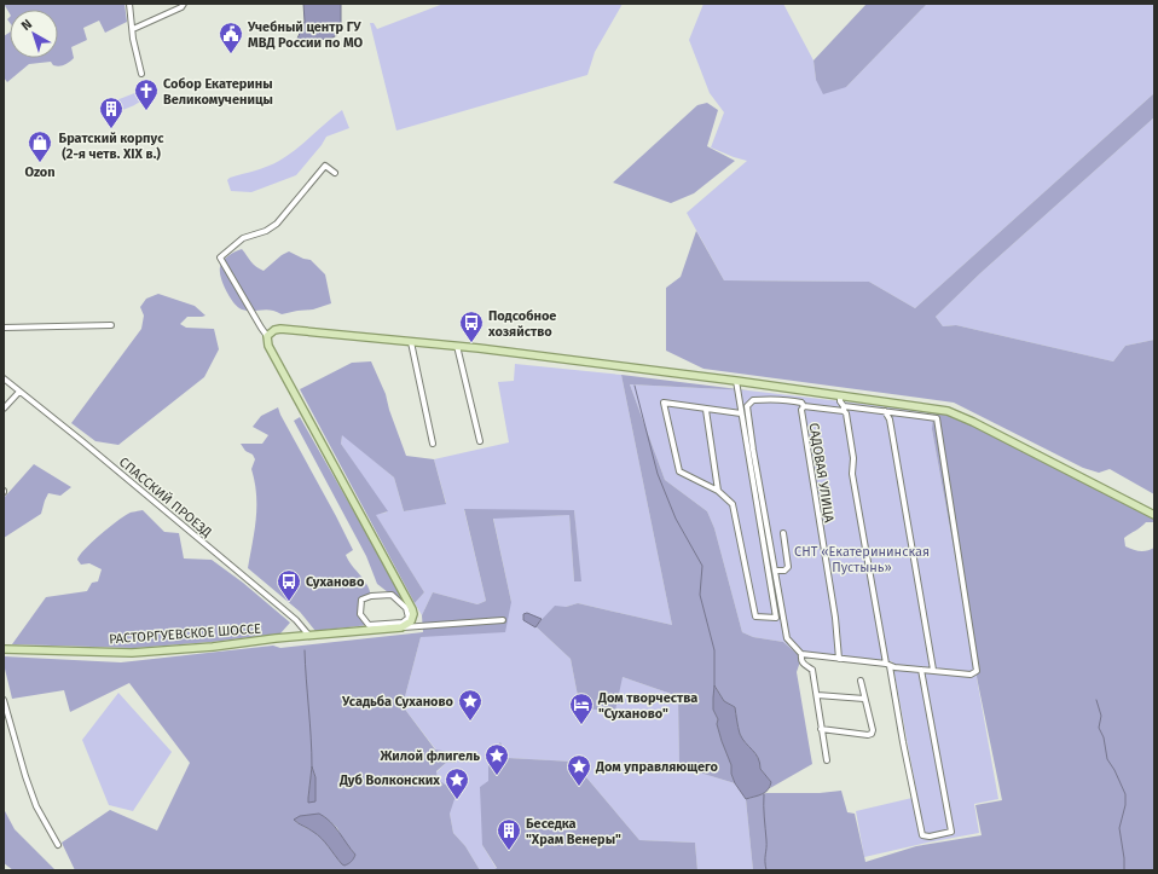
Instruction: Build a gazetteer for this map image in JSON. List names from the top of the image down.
{
  "streets": {
    "main road": ["РАСТОРГУЕВСКОЕ ШОССЕ"],
    "street": ["САДОВАЯ УЛИЦА", "СПАССКИЙ ПРОЕЗД"]
  },
  "crossings": [
    ["СПАССКИЙ ПРОЕЗД", "РАСТОРГУЕВСКОЕ ШОССЕ"]
  ],
  "parks": ["СНТ «Екатерининская Пустынь»"],
  "places": {
    "public building": ["Учебный центр ГУ МВД России по МО"],
    "church": ["Собор Екатерины Великомученицы"],
    "building": ["Братский корпус (2-я четв. XIX в.)", "Беседка \"Храм Венеры\""],
    "shop": ["Ozon"],
    "bus stop": ["Подсобное хозяйство", "Суханово"],
    "place": [
      "Усадьба Суханово",
      "Жилой флигель",
      "Дом управляющего",
      "Дуб Волконских"
    ],
    "hotel": ["Дом творчества \"Суханово\""]
  },
  "north": "top left"
}
